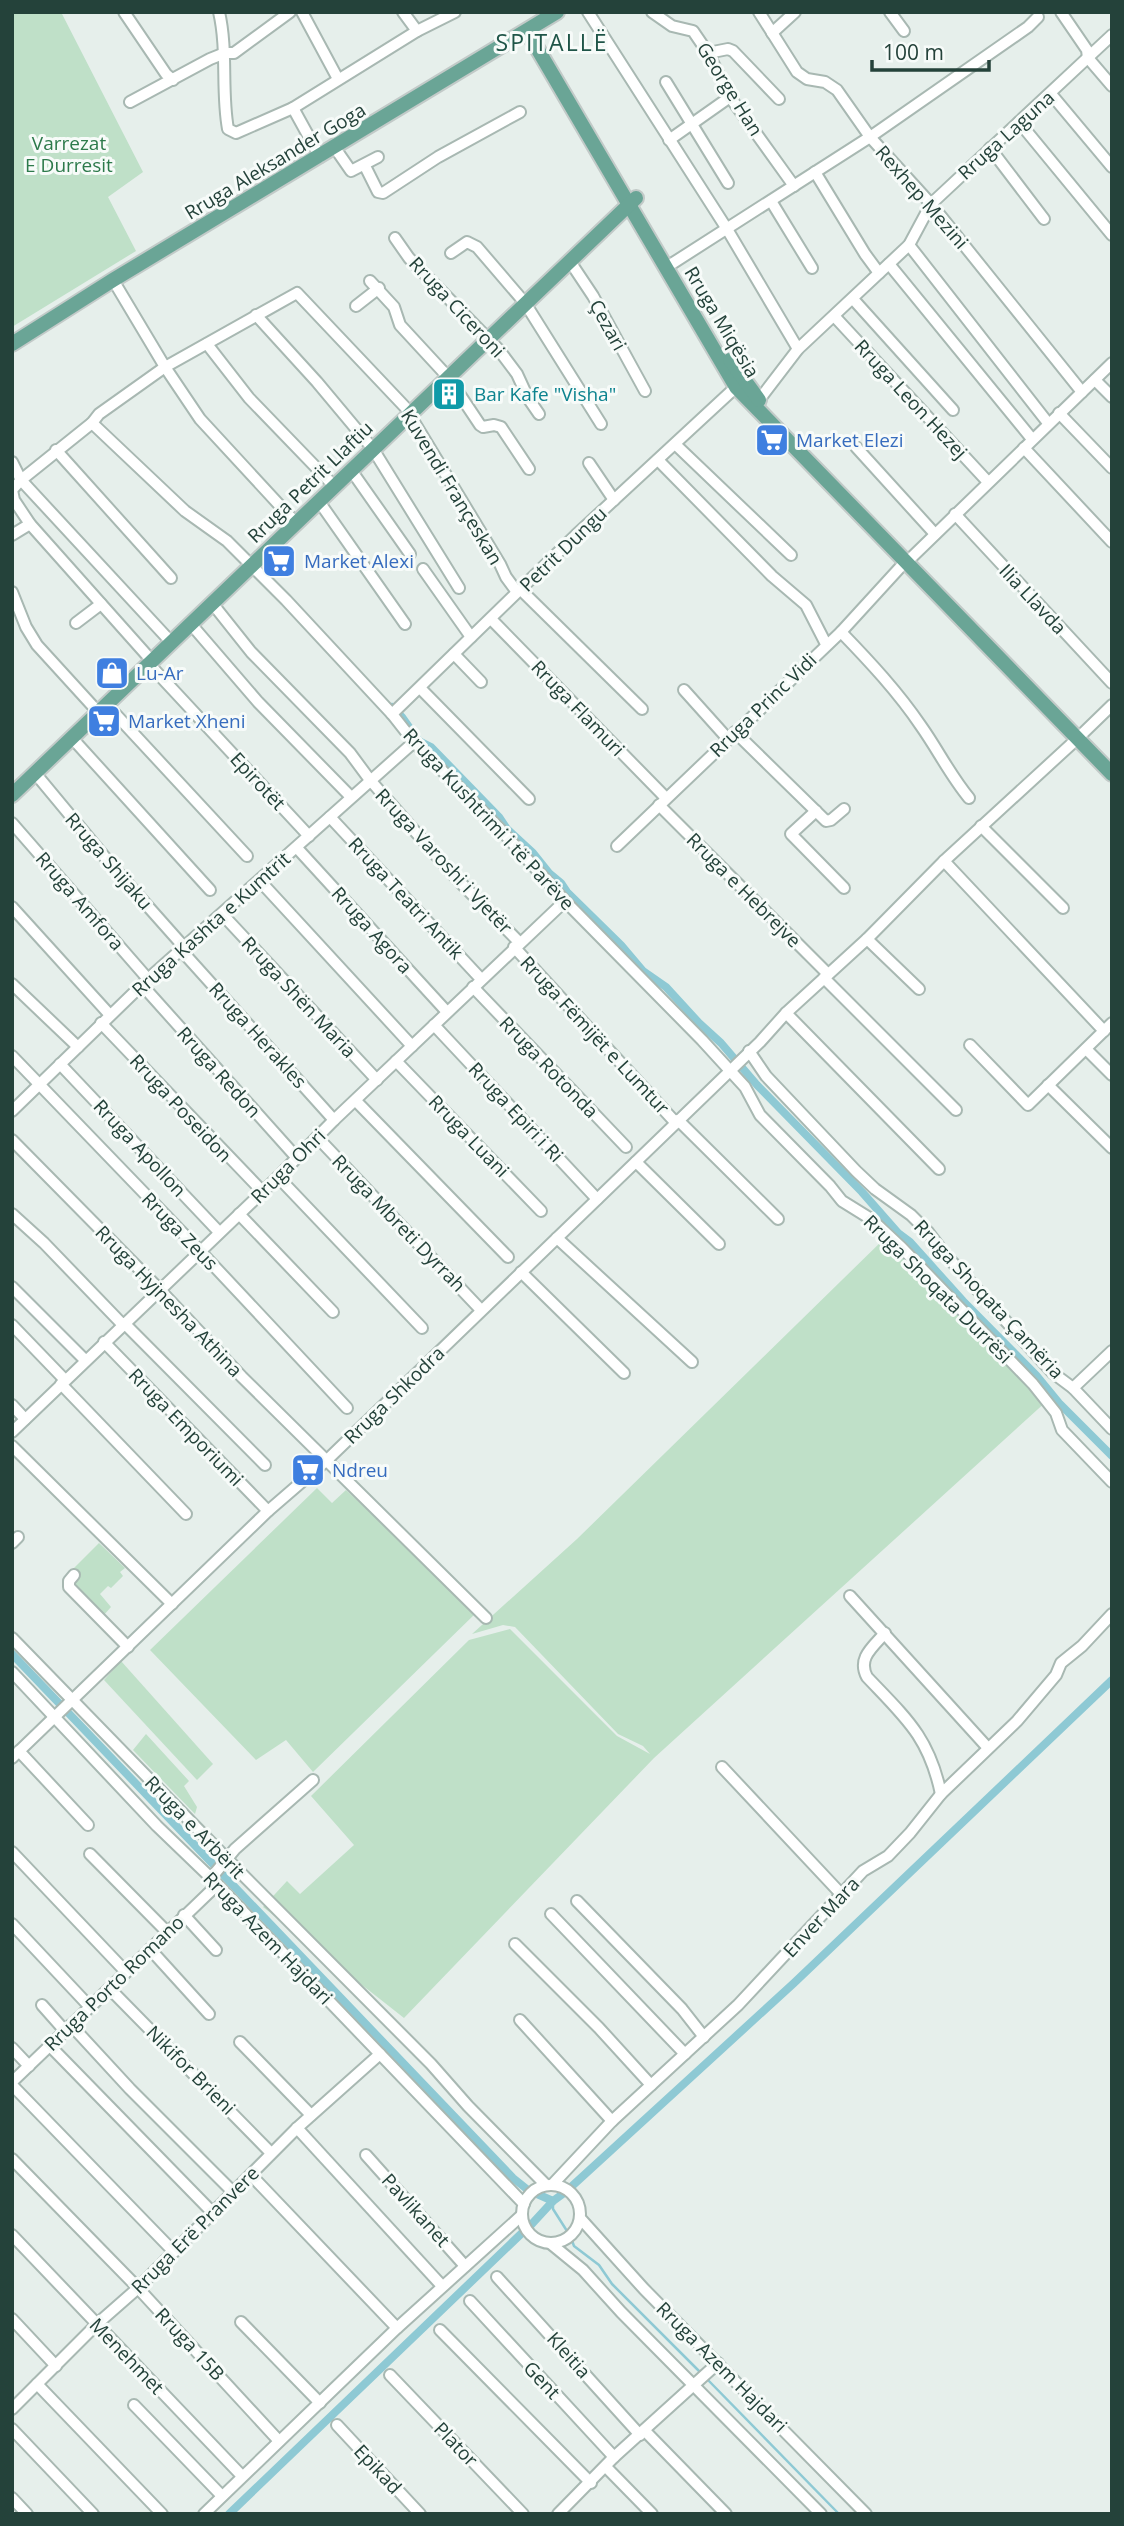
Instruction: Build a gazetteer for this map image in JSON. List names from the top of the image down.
{
  "streets": {
    "main road": ["Rruga Aleksander Goga", "Rruga Miqësia", "Rruga Petrit Llaftiu"],
    "street": [
      "George Han",
      "Rruga Laguna",
      "Rexhep Mezini",
      "Rruga Ciceroni",
      "Çezari",
      "Rruga Leon Hezej",
      "Kuvendi Françeskan",
      "Petrit Dungu",
      "Ilia Llavda",
      "Rruga Princ Vidi",
      "Rruga Flamuri",
      "Epirotët",
      "Rruga Kushtrimi i të Parëve",
      "Rruga Shijaku",
      "Rruga Varoshi i Vjetër",
      "Rruga e Hebrejve",
      "Rruga Teatri Antik",
      "Rruga Amfora",
      "Rruga Kashta e Kumtrit",
      "Rruga Agora",
      "Rruga Shën Maria",
      "Rruga Herakles",
      "Rruga Fëmijët e Lumtur",
      "Rruga Rotonda",
      "Rruga Redon",
      "Rruga Poseidon",
      "Rruga Epiri i Ri",
      "Rruga Luani",
      "Rruga Apollon",
      "Rruga Ohri",
      "Rruga Mbreti Dyrrah",
      "Rruga Zeus",
      "Rruga Shoqata Durrësi",
      "Rruga Shoqata Çamëria",
      "Rruga Hyjnesha Athina",
      "Rruga Shkodra",
      "Rruga Emporiumi",
      "Rruga e Arbërit",
      "Enver Mara",
      "Rruga Azem Hajdari",
      "Rruga Porto Romano",
      "Nikifor Brieni",
      "Pavlikanet",
      "Rruga Erë Pranvere",
      "Rruga 15B",
      "Kleitia",
      "Menehmet",
      "Gent",
      "Plator",
      "Epikad"
    ]
  },
  "crossings": [
    ["Rruga Laguna", "Rexhep Mezini"],
    ["Rruga Aleksander Goga", "Rruga Miqësia"],
    ["Rexhep Mezini", "Rruga Princ Vidi"],
    ["Rruga Ciceroni", "Rruga Petrit Llaftiu"],
    ["Rruga Miqësia", "Rruga Petrit Llaftiu"],
    ["Rruga Miqësia", "Petrit Dungu"],
    ["Rruga Miqësia", "Rruga Princ Vidi"],
    ["Rruga Miqësia", "Rruga Shkodra"],
    ["Çezari", "Rruga Petrit Llaftiu"],
    ["Rruga Leon Hezej", "Rruga Princ Vidi"],
    ["Rruga Petrit Llaftiu", "Kuvendi Françeskan"],
    ["Rruga Petrit Llaftiu", "Epirotët"],
    ["Rruga Petrit Llaftiu", "Rruga Kushtrimi i të Parëve"],
    ["Rruga Petrit Llaftiu", "Rruga Shijaku"],
    ["Rruga Petrit Llaftiu", "Rruga Varoshi i Vjetër"],
    ["Kuvendi Françeskan", "Petrit Dungu"],
    ["Petrit Dungu", "Rruga Flamuri"],
    ["Petrit Dungu", "Rruga Kushtrimi i të Parëve"],
    ["Ilia Llavda", "Rruga Princ Vidi"],
    ["Rruga Princ Vidi", "Rruga Flamuri"],
    ["Rruga Princ Vidi", "Rruga e Hebrejve"],
    ["Rruga Flamuri", "Rruga e Hebrejve"],
    ["Epirotët", "Rruga Kashta e Kumtrit"],
    ["Rruga Kushtrimi i të Parëve", "Rruga Kashta e Kumtrit"],
    ["Rruga Kushtrimi i të Parëve", "Rruga Ohri"],
    ["Rruga Kushtrimi i të Parëve", "Rruga Shoqata Durrësi"],
    ["Rruga Kushtrimi i të Parëve", "Rruga Shkodra"],
    ["Rruga Shijaku", "Rruga Kashta e Kumtrit"],
    ["Rruga Shijaku", "Rruga Herakles"],
    ["Rruga Varoshi i Vjetër", "Rruga Kashta e Kumtrit"],
    ["Rruga Varoshi i Vjetër", "Rruga Fëmijët e Lumtur"],
    ["Rruga Varoshi i Vjetër", "Rruga Ohri"],
    ["Rruga e Hebrejve", "Rruga Shkodra"],
    ["Rruga Teatri Antik", "Rruga Kashta e Kumtrit"],
    ["Rruga Teatri Antik", "Rruga Rotonda"],
    ["Rruga Teatri Antik", "Rruga Ohri"],
    ["Rruga Amfora", "Rruga Kashta e Kumtrit"],
    ["Rruga Amfora", "Rruga Redon"],
    ["Rruga Kashta e Kumtrit", "Rruga Agora"],
    ["Rruga Kashta e Kumtrit", "Rruga Shën Maria"],
    ["Rruga Kashta e Kumtrit", "Rruga Herakles"],
    ["Rruga Kashta e Kumtrit", "Rruga Redon"],
    ["Rruga Kashta e Kumtrit", "Rruga Poseidon"],
    ["Rruga Kashta e Kumtrit", "Rruga Apollon"],
    ["Rruga Kashta e Kumtrit", "Rruga Zeus"],
    ["Rruga Agora", "Rruga Ohri"],
    ["Rruga Shën Maria", "Rruga Ohri"],
    ["Rruga Herakles", "Rruga Ohri"],
    ["Rruga Fëmijët e Lumtur", "Rruga Ohri"],
    ["Rruga Fëmijët e Lumtur", "Rruga Shkodra"],
    ["Rruga Rotonda", "Rruga Ohri"],
    ["Rruga Redon", "Rruga Ohri"],
    ["Rruga Poseidon", "Rruga Ohri"],
    ["Rruga Epiri i Ri", "Rruga Ohri"],
    ["Rruga Epiri i Ri", "Rruga Shkodra"],
    ["Rruga Luani", "Rruga Ohri"],
    ["Rruga Apollon", "Rruga Ohri"],
    ["Rruga Ohri", "Rruga Mbreti Dyrrah"],
    ["Rruga Ohri", "Rruga Zeus"],
    ["Rruga Ohri", "Rruga Hyjnesha Athina"],
    ["Rruga Ohri", "Rruga Emporiumi"],
    ["Rruga Mbreti Dyrrah", "Rruga Shkodra"],
    ["Rruga Shoqata Durrësi", "Rruga Shkodra"],
    ["Rruga Shoqata Çamëria", "Rruga Shkodra"],
    ["Rruga Hyjnesha Athina", "Rruga Shkodra"],
    ["Rruga Shkodra", "Rruga Emporiumi"],
    ["Rruga Shkodra", "Rruga e Arbërit"],
    ["Rruga Shkodra", "Rruga Azem Hajdari"],
    ["Rruga e Arbërit", "Enver Mara"],
    ["Rruga e Arbërit", "Rruga Azem Hajdari"],
    ["Rruga e Arbërit", "Rruga Porto Romano"],
    ["Enver Mara", "Rruga Azem Hajdari"],
    ["Rruga Azem Hajdari", "Rruga Porto Romano"],
    ["Rruga Azem Hajdari", "Rruga Erë Pranvere"],
    ["Rruga Porto Romano", "Nikifor Brieni"],
    ["Nikifor Brieni", "Rruga Erë Pranvere"],
    ["Rruga Erë Pranvere", "Rruga 15B"],
    ["Rruga Erë Pranvere", "Menehmet"]
  ],
  "districts": ["SPITALLË"],
  "parks": ["Varrezat E Durresit"],
  "places": {
    "building": ["Bar Kafe \"Visha\""],
    "supermarket": [
      "Market Elezi",
      "Market Alexi",
      "Market Xheni",
      "Ndreu"
    ],
    "shop": ["Lu-Ar"]
  },
  "scale_bar": "100 m"
}
